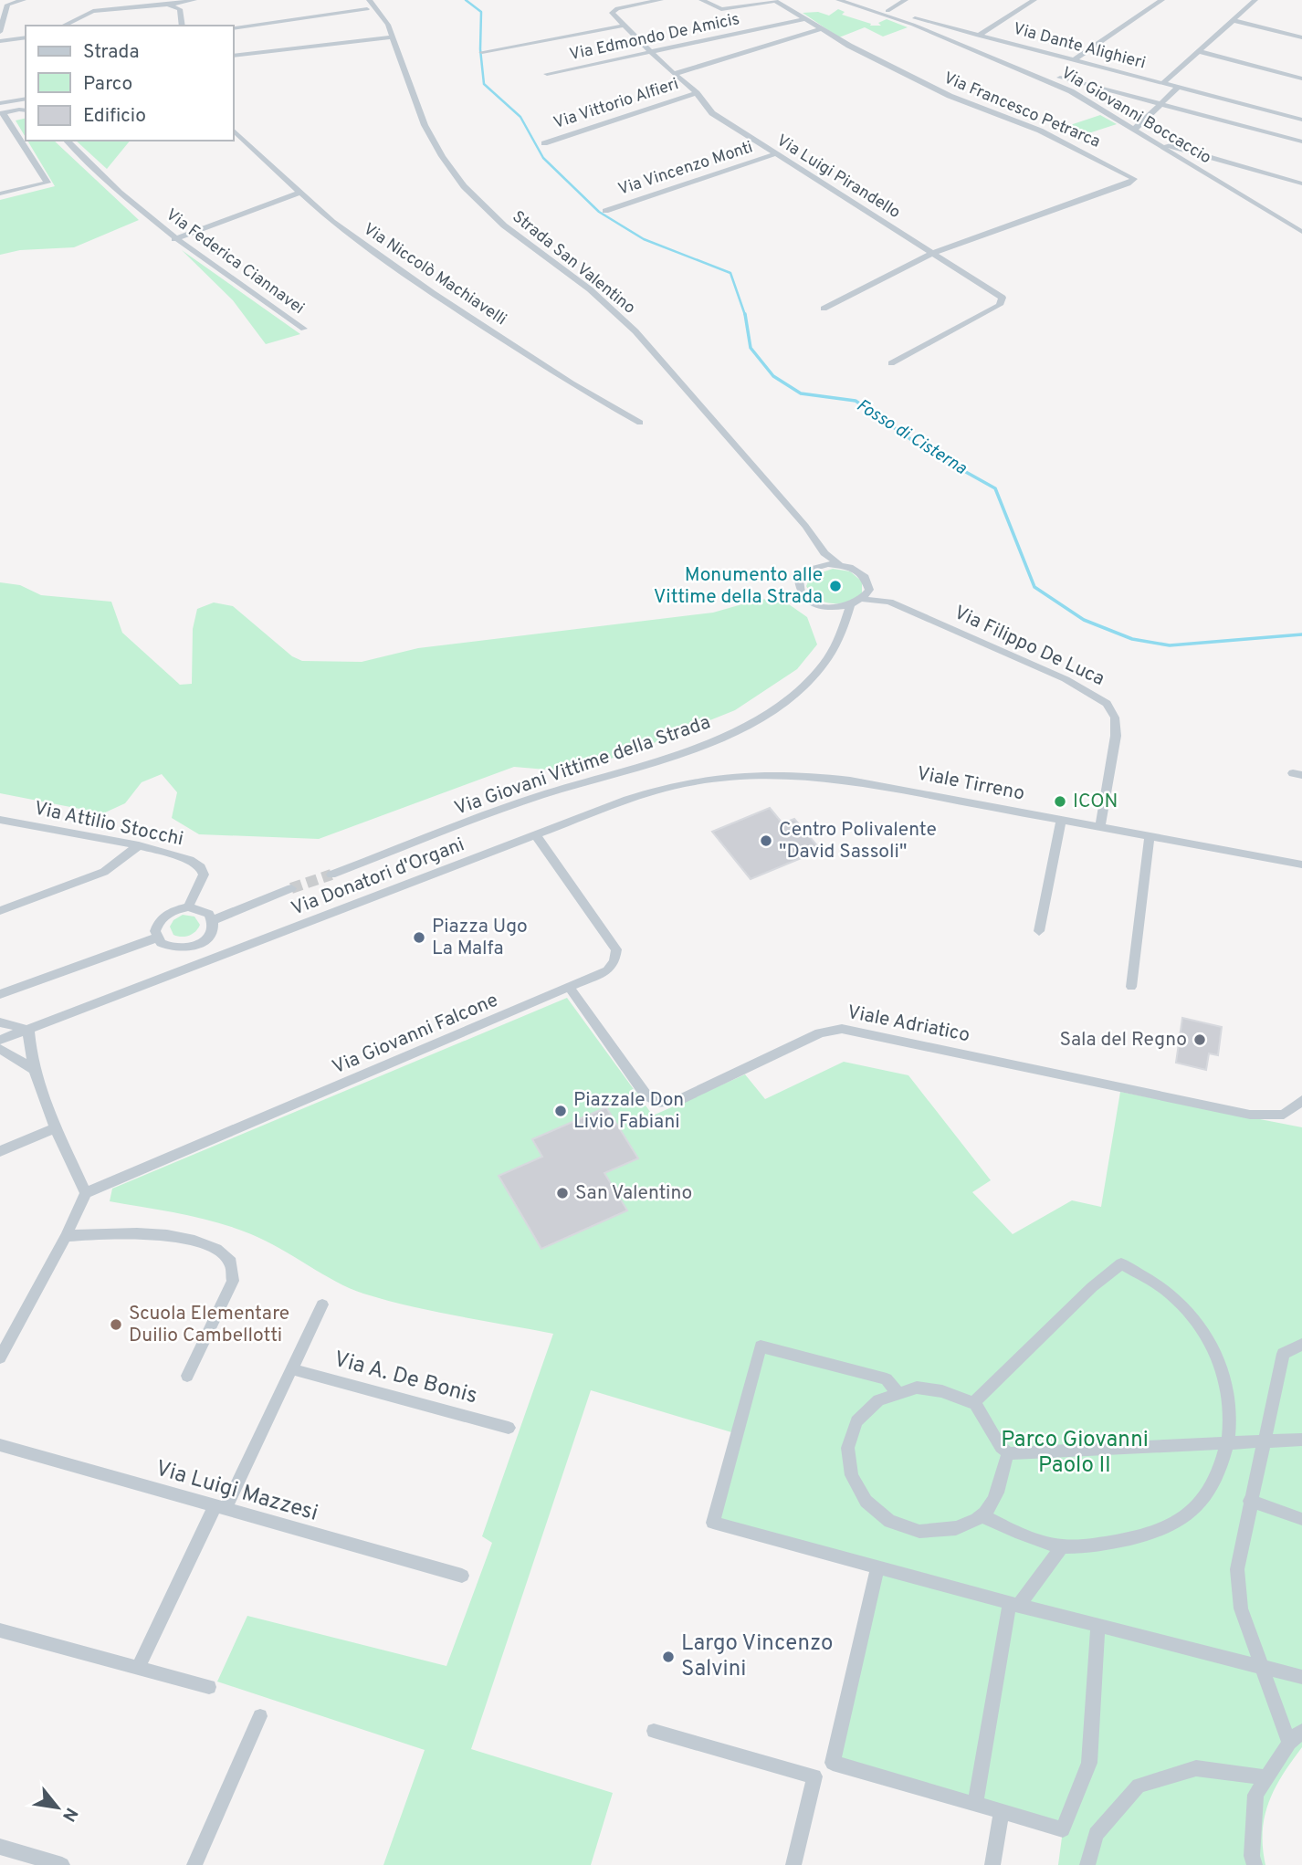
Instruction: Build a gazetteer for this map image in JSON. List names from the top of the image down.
{
  "streets": {
    "street": [
      "Via Edmondo De Amicis",
      "Via Dante Alighieri",
      "Via Vittorio Alfieri",
      "Via Francesco Petrarca",
      "Via Giovanni Boccaccio",
      "Via Vincenzo Monti",
      "Via Luigi Pirandello",
      "Via Federica Ciannavei",
      "Strada San Valentino",
      "Via Niccolò Machiavelli",
      "Via Filippo De Luca",
      "Via Giovani Vittime della Strada",
      "Viale Tirreno",
      "Via Attilio Stocchi",
      "Via Donatori d'Organi",
      "Viale Adriatico",
      "Via Giovanni Falcone",
      "Via A. De Bonis",
      "Via Luigi Mazzesi"
    ]
  },
  "crossings": [
    ["Via Edmondo De Amicis", "Via Francesco Petrarca"],
    ["Via Edmondo De Amicis", "Via Luigi Pirandello"],
    ["Via Vittorio Alfieri", "Via Luigi Pirandello"],
    ["Via Francesco Petrarca", "Via Luigi Pirandello"],
    ["Via Vincenzo Monti", "Via Luigi Pirandello"],
    ["Strada San Valentino", "Via Giovani Vittime della Strada"],
    ["Via Filippo De Luca", "Viale Tirreno"],
    ["Viale Tirreno", "Via Donatori d'Organi"],
    ["Via Donatori d'Organi", "Via Giovanni Falcone"],
    ["Viale Adriatico", "Via Giovanni Falcone"]
  ],
  "water": ["Fosso di Cisterna"],
  "parks": ["Parco Giovanni Paolo II"],
  "places": [
    "Monumento alle Vittime della Strada",
    "ICON",
    "Centro Polivalente \"David Sassoli\"",
    "Piazza Ugo La Malfa",
    "Sala del Regno",
    "Piazzale Don Livio Fabiani",
    "San Valentino",
    "Scuola Elementare Duilio Cambellotti",
    "Largo Vincenzo Salvini"
  ],
  "legend": ["Strada", "Parco", "Edificio"],
  "north": "bottom right"
}
